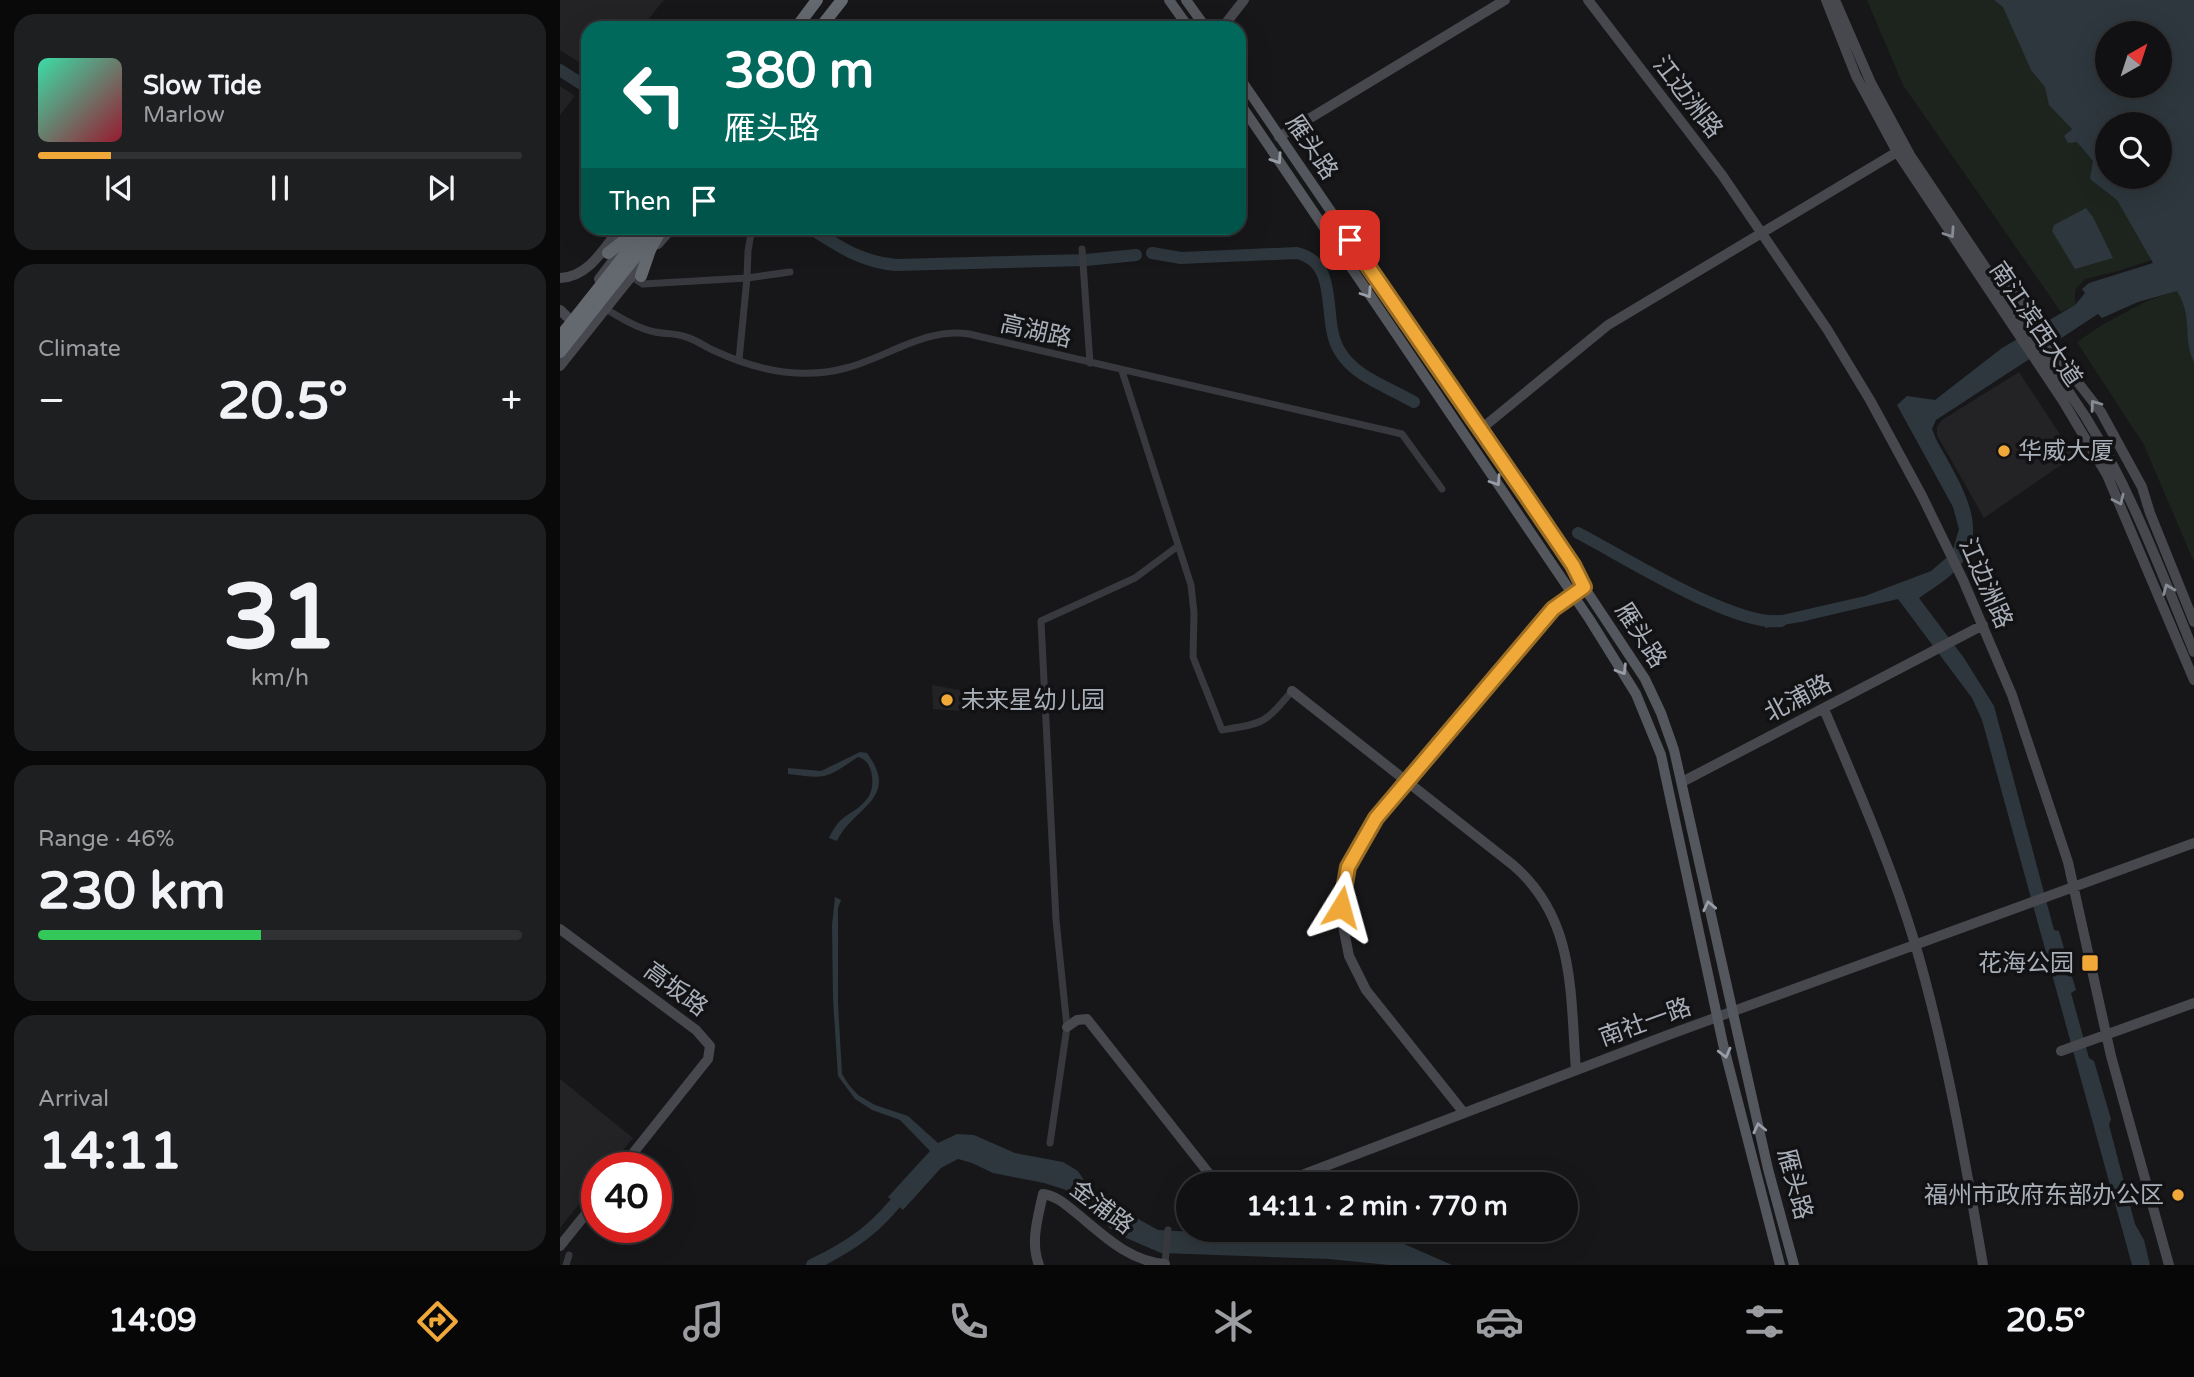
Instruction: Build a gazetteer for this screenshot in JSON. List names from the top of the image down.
{
  "streets": {
    "main road": ["雁头路"],
    "street": [
      "江边洲路",
      "南江滨西大道",
      "高湖路",
      "北浦路",
      "高坂路",
      "南社一路",
      "金浦路"
    ]
  },
  "crossings": [
    ["江边洲路", "北浦路"],
    ["江边洲路", "南社一路"],
    ["雁头路", "北浦路"],
    ["雁头路", "南社一路"]
  ],
  "places": {
    "other": ["华威大厦", "未来星幼儿园", "福州市政府东部办公区"],
    "transit": ["花海公园"]
  },
  "north": "top right",
  "page": {
    "turn": ["380 m", "雁头路"],
    "song": ["Slow Tide", "Marlow"],
    "then": "Then",
    "tile": [
      "Climate",
      ["31", "km/h"],
      ["Range · 46%", "230 km"],
      ["Arrival", "14:11"]
    ],
    "heat": ["−", "20.5°", "+"],
    "limit": "40",
    "trip": "14:11 · 2 min · 770 m",
    "tabs": ["14:09", "20.5°"]
  }
}
